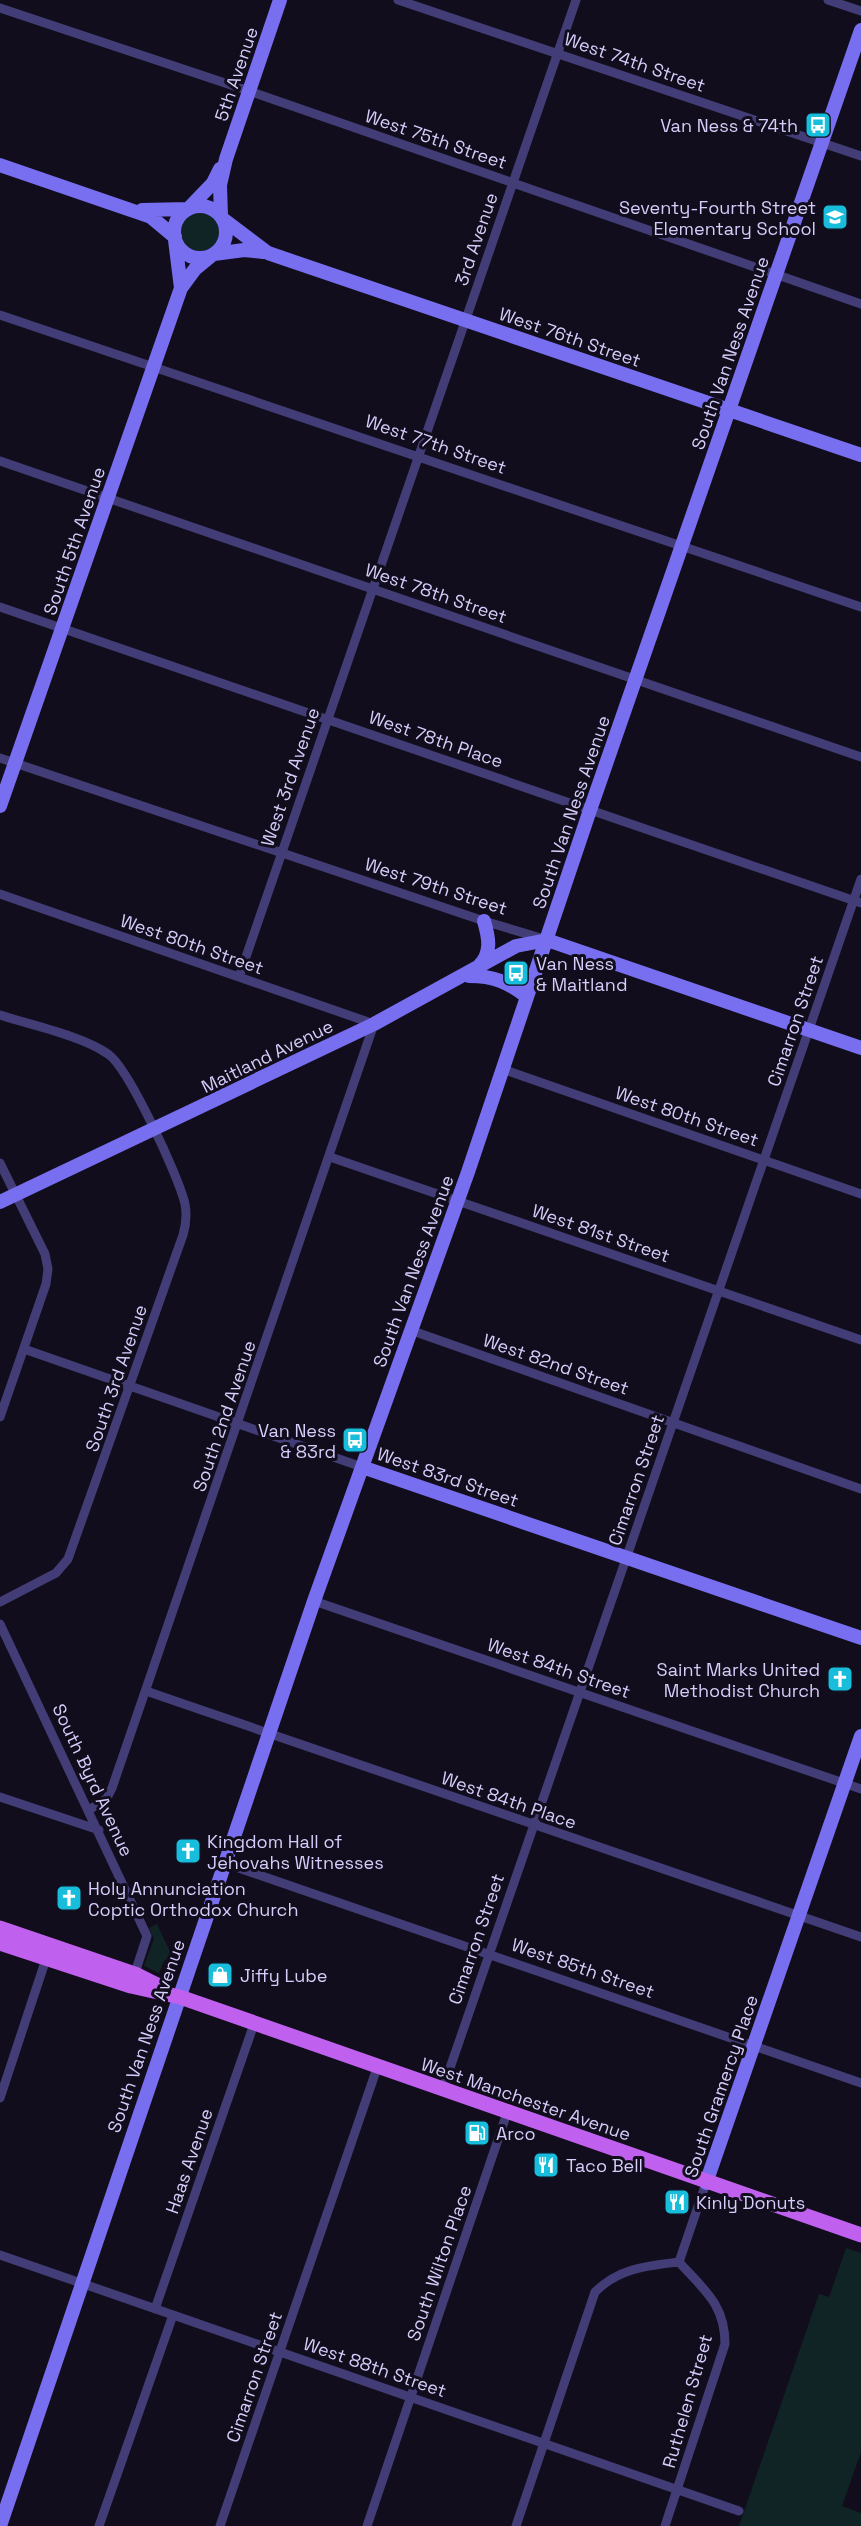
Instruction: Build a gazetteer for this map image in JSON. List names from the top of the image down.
{
  "streets": {
    "main road": ["West Manchester Avenue"],
    "street": [
      "West 74th Street",
      "5th Avenue",
      "West 75th Street",
      "3rd Avenue",
      "West 76th Street",
      "South Van Ness Avenue",
      "West 77th Street",
      "South 5th Avenue",
      "West 78th Street",
      "West 78th Place",
      "West 3rd Avenue",
      "West 79th Street",
      "West 80th Street",
      "Cimarron Street",
      "Maitland Avenue",
      "West 81st Street",
      "West 82nd Street",
      "South 3rd Avenue",
      "South 2nd Avenue",
      "West 83rd Street",
      "West 84th Street",
      "South Byrd Avenue",
      "West 84th Place",
      "West 85th Street",
      "South Gramercy Place",
      "Haas Avenue",
      "South Wilton Place",
      "West 88th Street",
      "Ruthelen Street"
    ]
  },
  "crossings": [
    ["West 74th Street", "3rd Avenue"],
    ["West 74th Street", "South Van Ness Avenue"],
    ["5th Avenue", "West 75th Street"],
    ["5th Avenue", "West 76th Street"],
    ["5th Avenue", "South 5th Avenue"],
    ["West 75th Street", "3rd Avenue"],
    ["West 75th Street", "South Van Ness Avenue"],
    ["3rd Avenue", "West 76th Street"],
    ["West 76th Street", "South Van Ness Avenue"],
    ["West 76th Street", "South 5th Avenue"],
    ["South Van Ness Avenue", "West 77th Street"],
    ["South Van Ness Avenue", "West 78th Street"],
    ["South Van Ness Avenue", "West 78th Place"],
    ["South Van Ness Avenue", "West 79th Street"],
    ["South Van Ness Avenue", "West 80th Street"],
    ["South Van Ness Avenue", "Maitland Avenue"],
    ["South Van Ness Avenue", "West 81st Street"],
    ["South Van Ness Avenue", "West 82nd Street"],
    ["South Van Ness Avenue", "West 83rd Street"],
    ["South Van Ness Avenue", "West 84th Street"],
    ["South Van Ness Avenue", "West 84th Place"],
    ["South Van Ness Avenue", "West 85th Street"],
    ["South Van Ness Avenue", "West Manchester Avenue"],
    ["South Van Ness Avenue", "West 88th Street"],
    ["West 77th Street", "South 5th Avenue"],
    ["South 5th Avenue", "West 78th Street"],
    ["South 5th Avenue", "West 78th Place"],
    ["South 5th Avenue", "West 79th Street"],
    ["West 78th Street", "West 3rd Avenue"],
    ["West 78th Place", "West 3rd Avenue"],
    ["West 78th Place", "Cimarron Street"],
    ["West 3rd Avenue", "West 79th Street"],
    ["West 3rd Avenue", "West 80th Street"],
    ["West 79th Street", "Cimarron Street"],
    ["West 79th Street", "Maitland Avenue"],
    ["West 80th Street", "Cimarron Street"],
    ["West 80th Street", "Maitland Avenue"],
    ["West 80th Street", "South 2nd Avenue"],
    ["Cimarron Street", "West 81st Street"],
    ["Cimarron Street", "West 82nd Street"],
    ["Cimarron Street", "West 83rd Street"],
    ["Cimarron Street", "West 84th Street"],
    ["Cimarron Street", "West 84th Place"],
    ["Cimarron Street", "West 85th Street"],
    ["Cimarron Street", "West Manchester Avenue"],
    ["Cimarron Street", "West 88th Street"],
    ["Maitland Avenue", "South 3rd Avenue"],
    ["Maitland Avenue", "South 2nd Avenue"],
    ["West 81st Street", "South 2nd Avenue"],
    ["South 3rd Avenue", "West 83rd Street"],
    ["South 2nd Avenue", "West 83rd Street"],
    ["South 2nd Avenue", "South Byrd Avenue"],
    ["South 2nd Avenue", "West 84th Place"],
    ["West 84th Street", "South Gramercy Place"],
    ["South Byrd Avenue", "West Manchester Avenue"],
    ["West 84th Place", "South Gramercy Place"],
    ["West 85th Street", "South Gramercy Place"],
    ["South Gramercy Place", "West Manchester Avenue"],
    ["South Gramercy Place", "Ruthelen Street"],
    ["West Manchester Avenue", "Haas Avenue"],
    ["West Manchester Avenue", "South Wilton Place"],
    ["Haas Avenue", "West 88th Street"],
    ["South Wilton Place", "West 88th Street"],
    ["West 88th Street", "Ruthelen Street"]
  ],
  "places": {
    "bus stop": ["Van Ness & 74th", "Van Ness & Maitland", "Van Ness & 83rd"],
    "school or university": ["Seventy-Fourth Street Elementary School"],
    "church": ["Saint Marks United Methodist Church", "Kingdom Hall of Jehovahs Witnesses", "Holy Annunciation Coptic Orthodox Church"],
    "shop": ["Jiffy Lube"],
    "fuel station": ["Arco"],
    "restaurant": ["Taco Bell", "Kinly Donuts"]
  }
}
